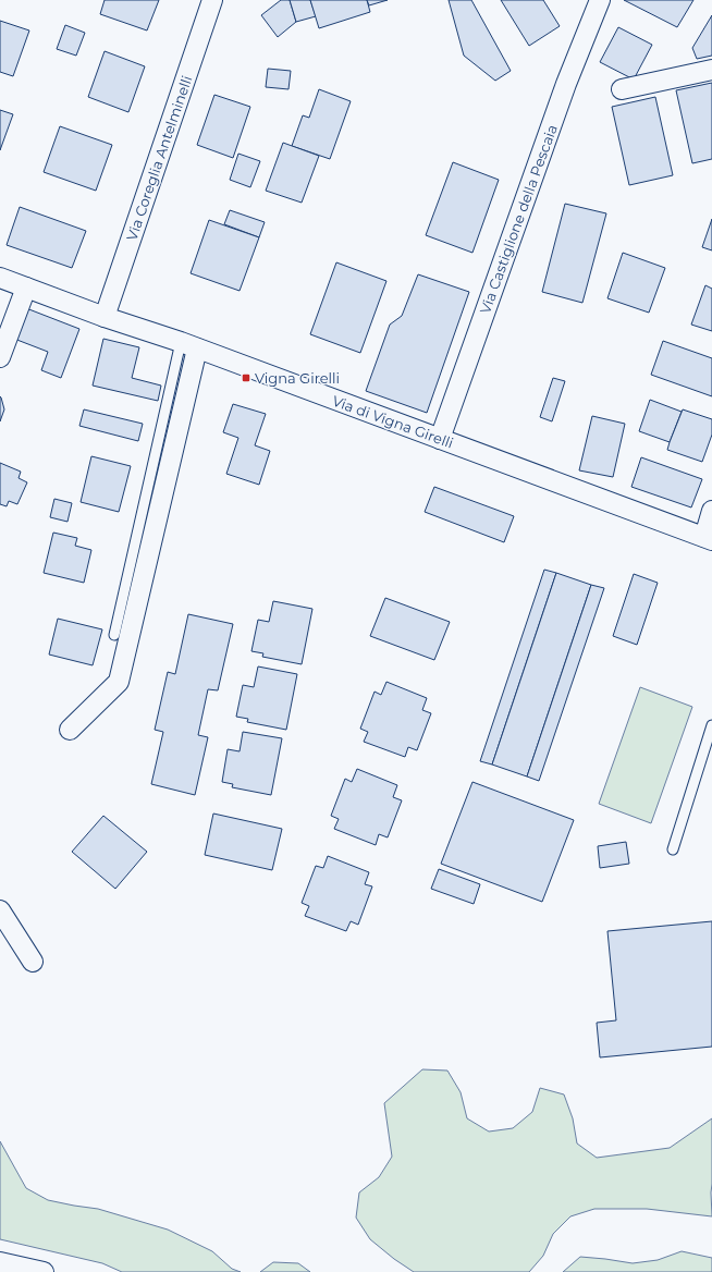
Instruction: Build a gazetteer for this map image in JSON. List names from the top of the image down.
{
  "streets": {
    "street": ["Via Coreglia Antelminelli", "Via Castiglione della Pescaia", "Via di Vigna Girelli"]
  },
  "crossings": [
    ["Via Coreglia Antelminelli", "Via di Vigna Girelli"],
    ["Via Castiglione della Pescaia", "Via di Vigna Girelli"]
  ],
  "places": {
    "transit": ["Vigna Girelli"]
  }
}
